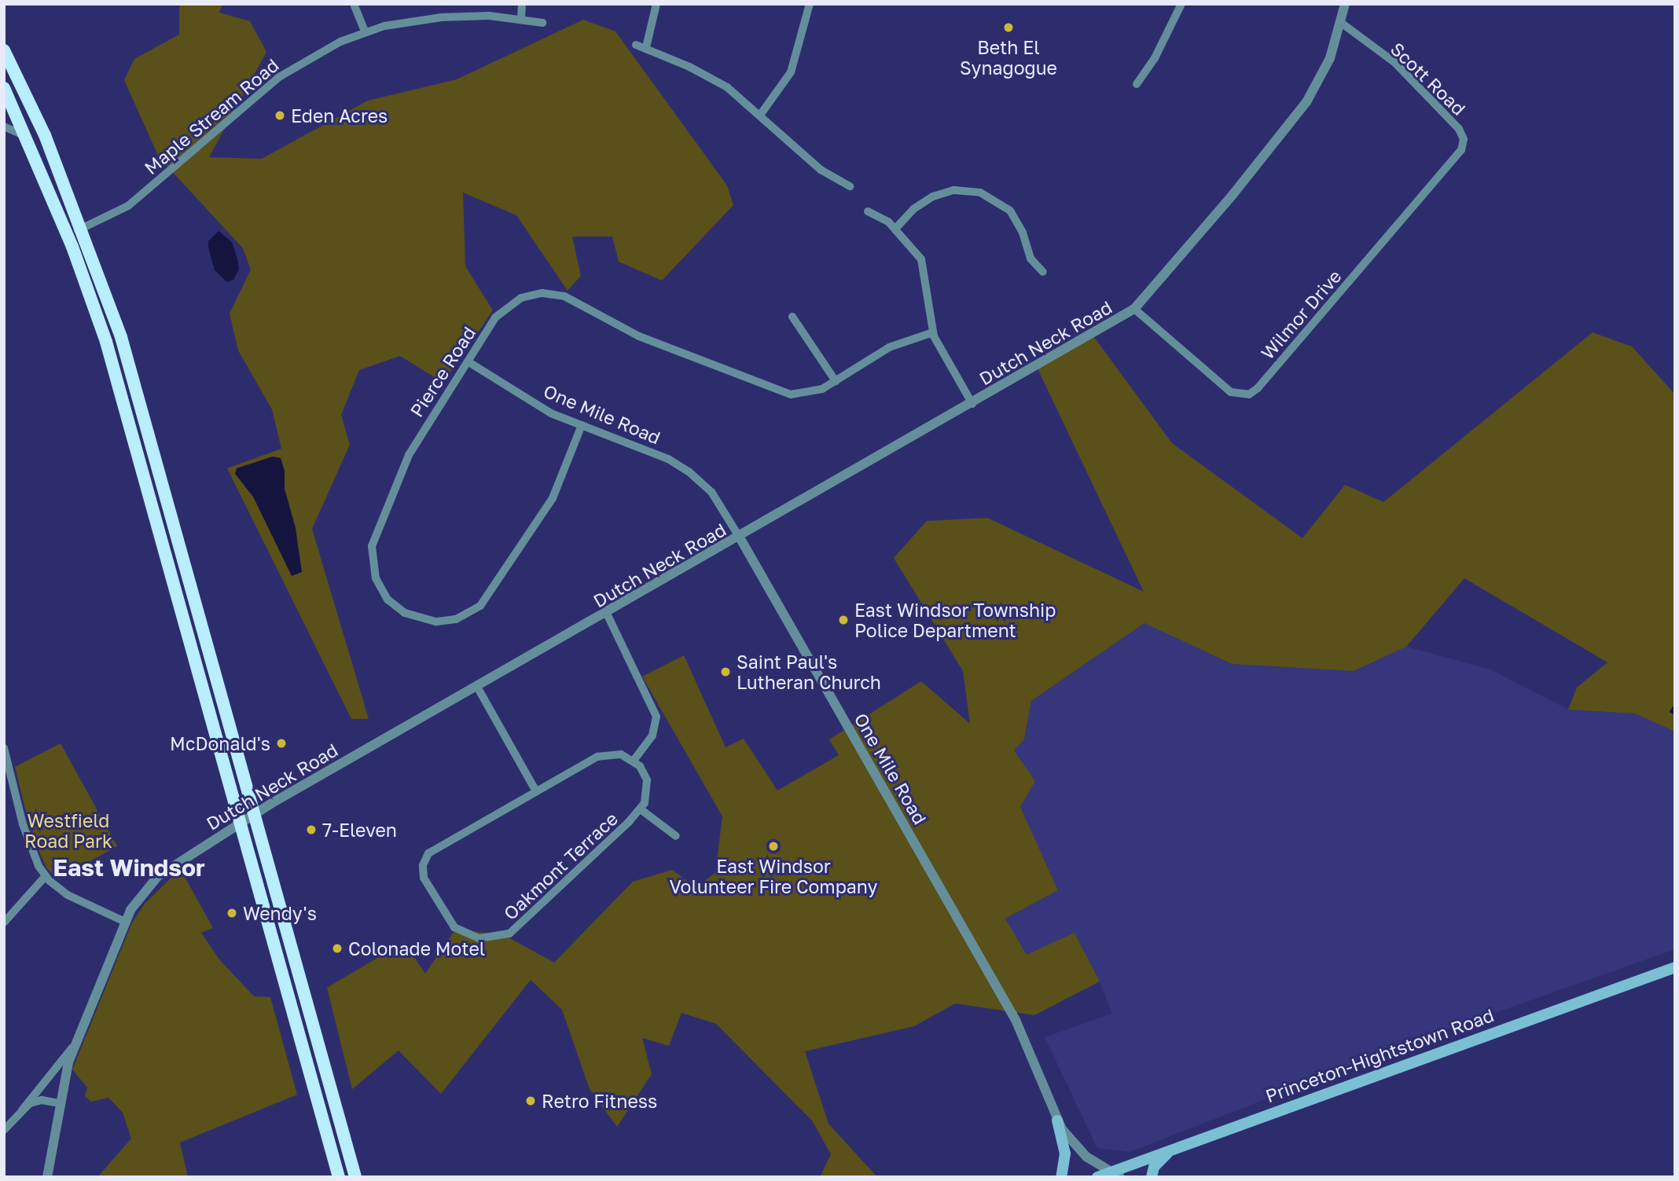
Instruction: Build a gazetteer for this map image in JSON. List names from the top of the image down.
{
  "streets": {
    "main road": ["Princeton-Hightstown Road"],
    "street": [
      "Scott Road",
      "Maple Stream Road",
      "Wilmor Drive",
      "Dutch Neck Road",
      "Pierce Road",
      "One Mile Road",
      "Oakmont Terrace"
    ]
  },
  "crossings": [
    ["Scott Road", "Wilmor Drive"],
    ["Scott Road", "Dutch Neck Road"],
    ["Wilmor Drive", "Dutch Neck Road"],
    ["Dutch Neck Road", "One Mile Road"],
    ["Pierce Road", "One Mile Road"],
    ["One Mile Road", "Princeton-Hightstown Road"]
  ],
  "districts": ["East Windsor"],
  "parks": ["Westfield Road Park"],
  "places": [
    "Beth El Synagogue",
    "Eden Acres",
    "East Windsor Township Police Department",
    "Saint Paul's Lutheran Church",
    "McDonald's",
    "7-Eleven",
    "East Windsor Volunteer Fire Company",
    "Wendy's",
    "Colonade Motel",
    "Retro Fitness"
  ]
}
